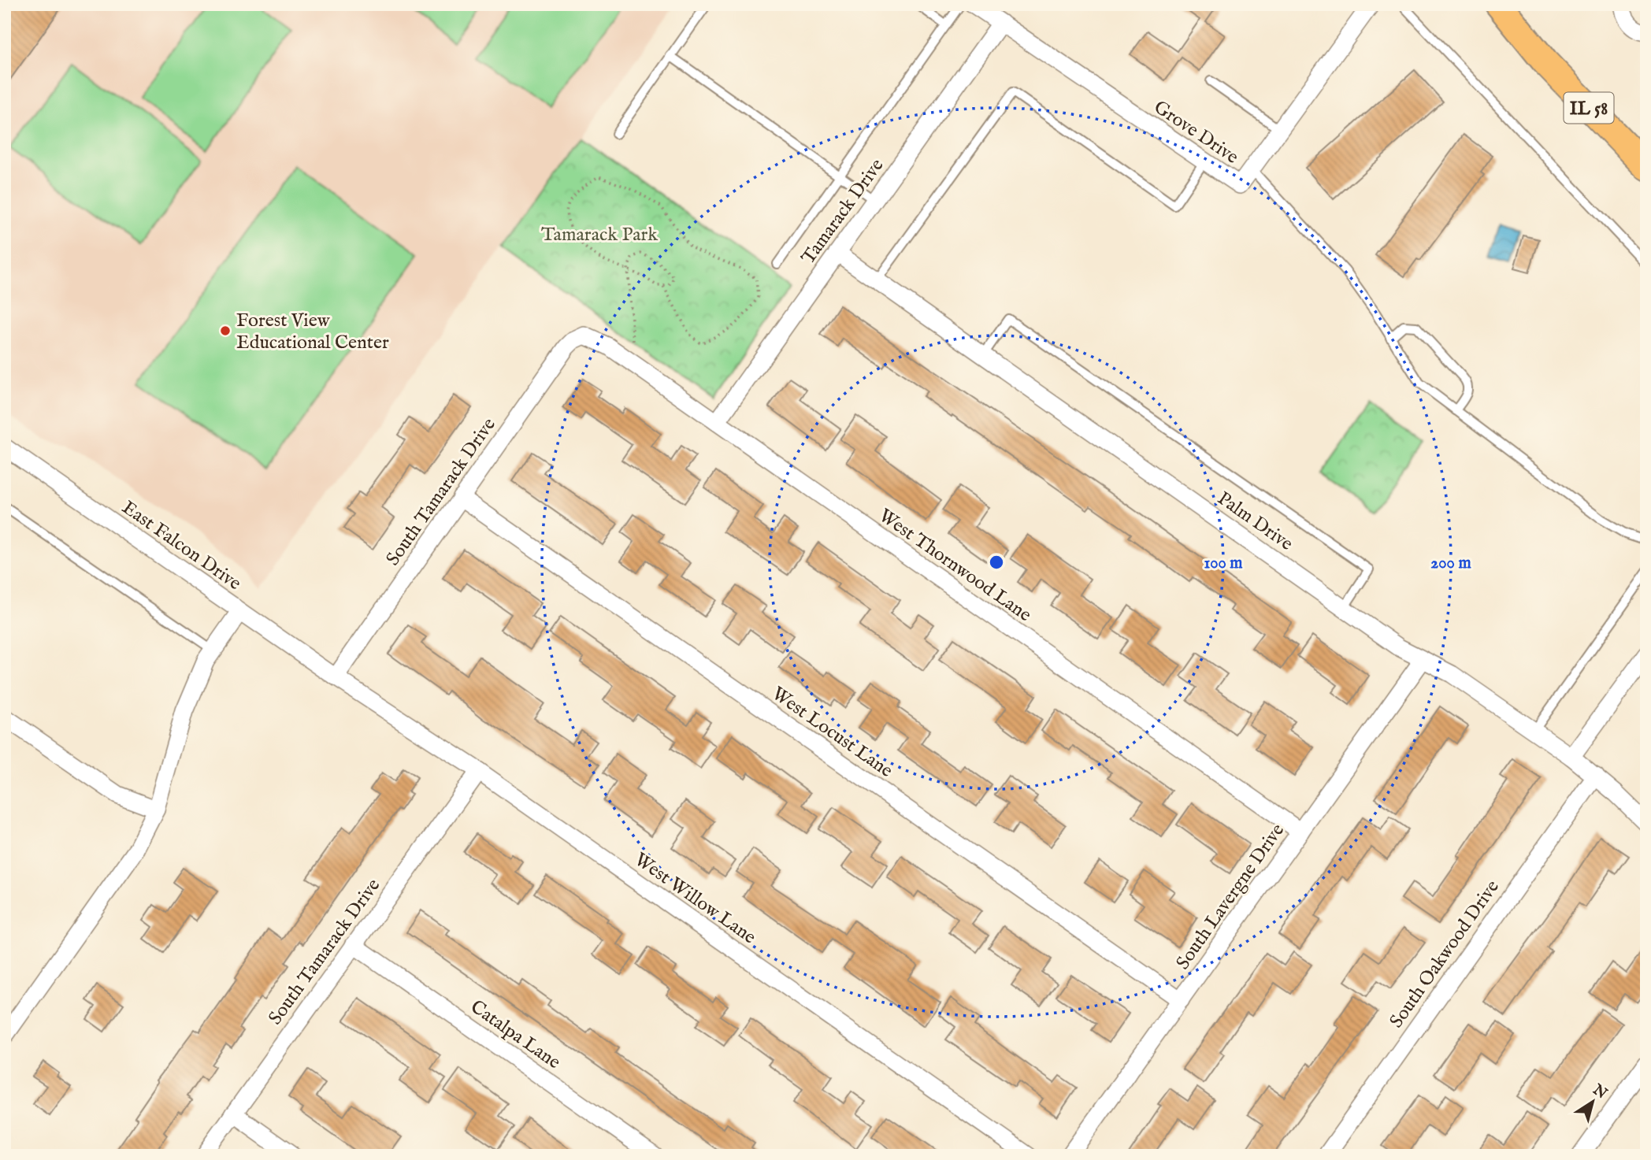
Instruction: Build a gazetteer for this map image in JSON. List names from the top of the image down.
{
  "streets": {
    "main road": ["IL 58"],
    "street": [
      "Grove Drive",
      "Tamarack Drive",
      "South Tamarack Drive",
      "Palm Drive",
      "East Falcon Drive",
      "West Thornwood Lane",
      "West Locust Lane",
      "South Lavergne Drive",
      "West Willow Lane",
      "South Oakwood Drive",
      "Catalpa Lane"
    ]
  },
  "crossings": [
    ["Grove Drive", "Tamarack Drive"],
    ["Tamarack Drive", "Palm Drive"],
    ["Tamarack Drive", "West Thornwood Lane"],
    ["South Tamarack Drive", "East Falcon Drive"],
    ["South Tamarack Drive", "West Thornwood Lane"],
    ["South Tamarack Drive", "West Locust Lane"],
    ["South Tamarack Drive", "West Willow Lane"],
    ["South Tamarack Drive", "Catalpa Lane"],
    ["Palm Drive", "South Lavergne Drive"],
    ["Palm Drive", "South Oakwood Drive"],
    ["East Falcon Drive", "West Willow Lane"],
    ["West Thornwood Lane", "South Lavergne Drive"],
    ["West Locust Lane", "South Lavergne Drive"]
  ],
  "parks": ["Tamarack Park"],
  "places": ["Forest View Educational Center"],
  "north": "top right",
  "rings": ["100 m", "200 m"]
}
